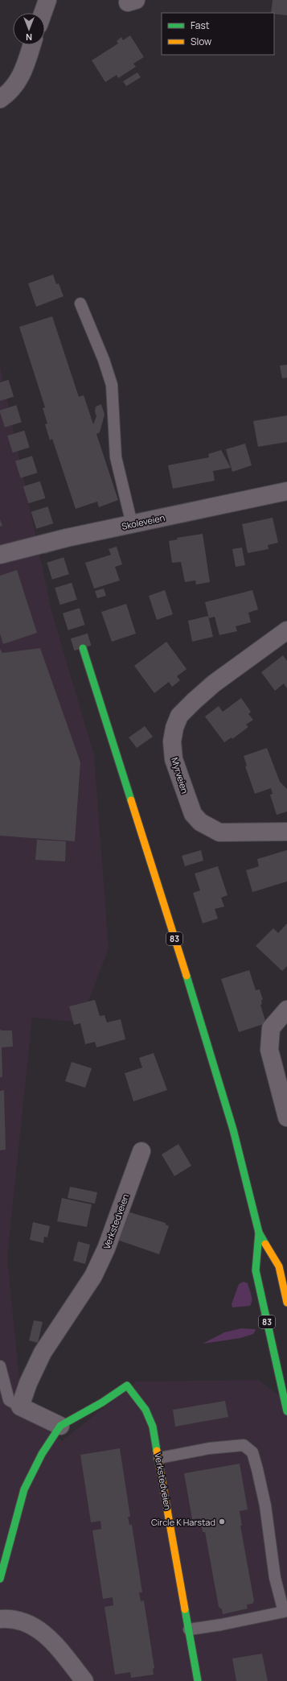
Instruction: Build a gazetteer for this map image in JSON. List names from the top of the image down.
{
  "streets": {
    "main road": ["83", "Verkstedveien"],
    "street": ["Skoleveien", "Myrveien"]
  },
  "places": ["Circle K Harstad"],
  "legend": ["Fast", "Slow"],
  "north": "bottom"
}
